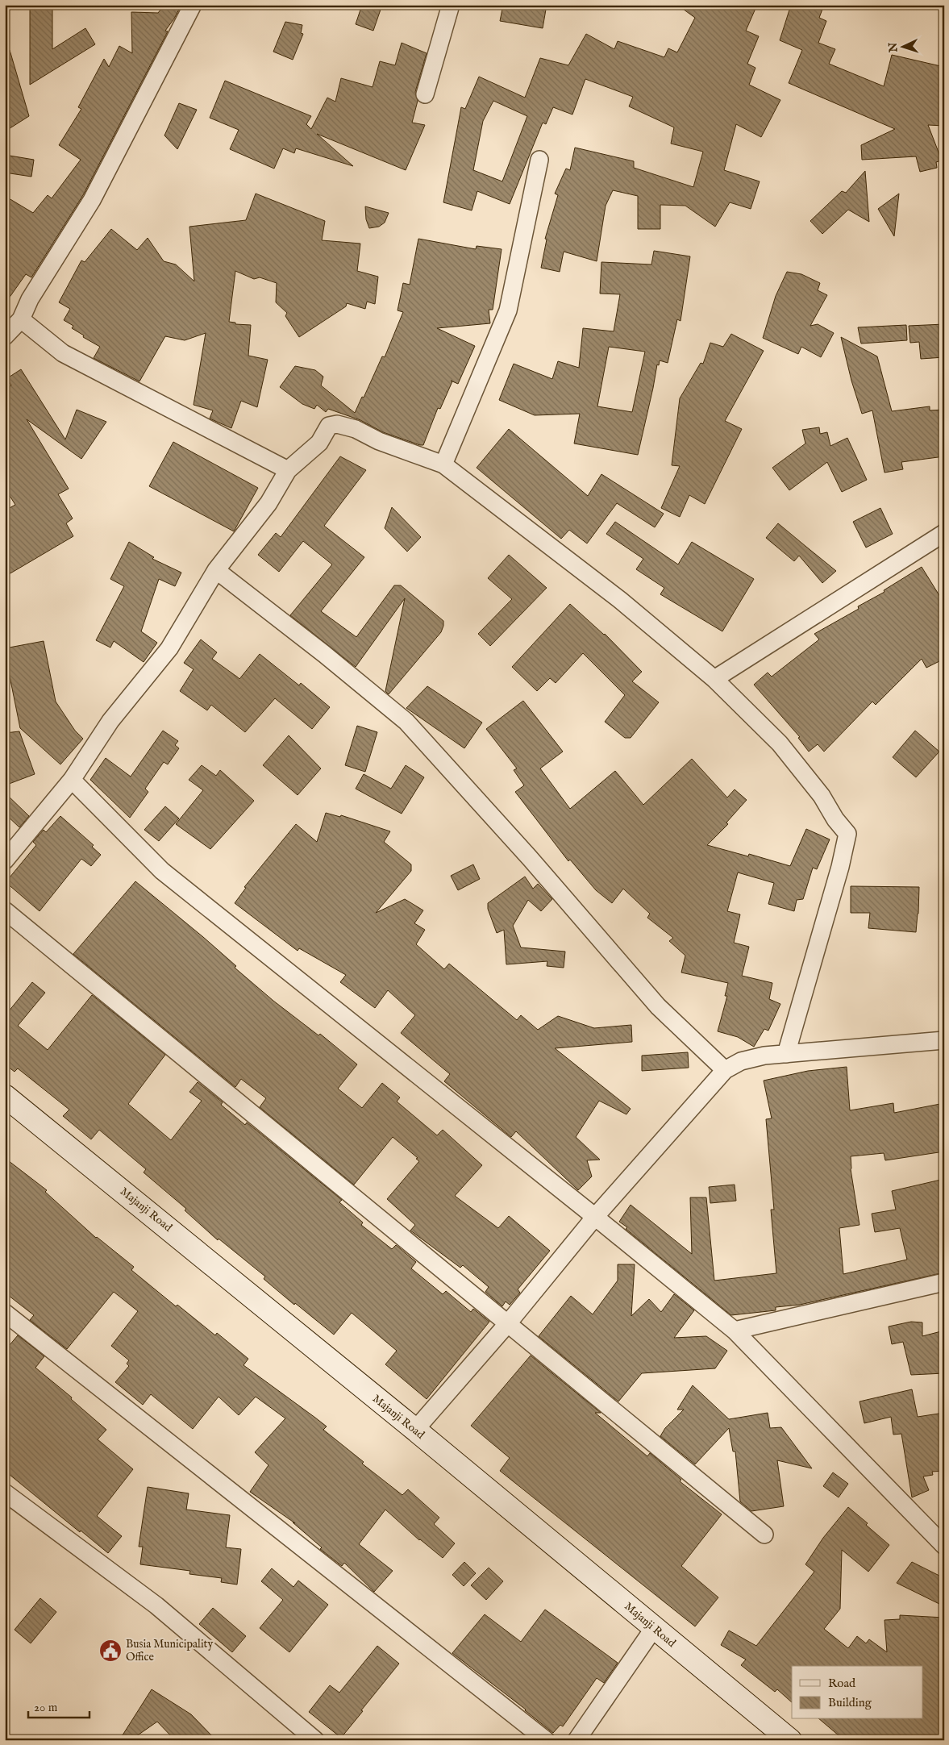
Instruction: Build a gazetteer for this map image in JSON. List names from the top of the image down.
{
  "streets": {
    "main road": ["Majanji Road"]
  },
  "places": {
    "public building": ["Busia Municipality Office"]
  },
  "legend": ["Road", "Building"],
  "scale_bar": "20 m",
  "north": "left"
}
